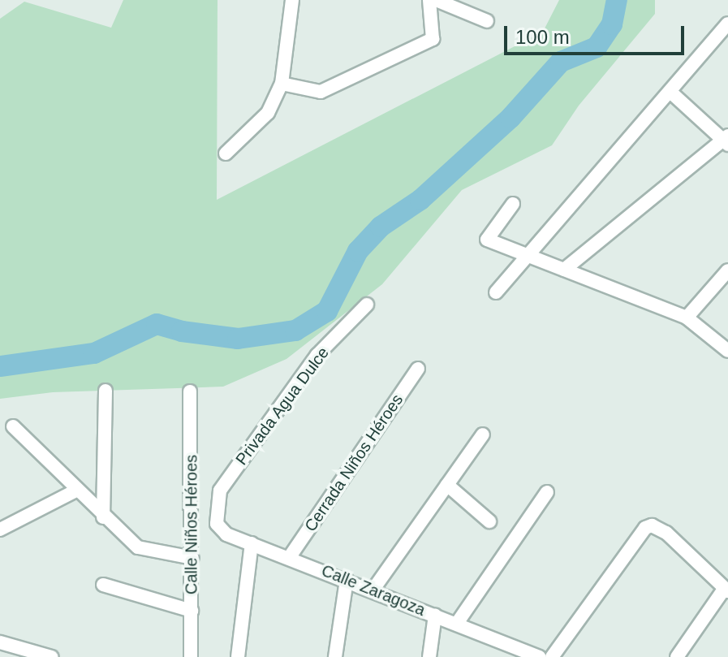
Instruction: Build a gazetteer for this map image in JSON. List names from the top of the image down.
{
  "streets": {
    "street": [
      "Privada Agua Dulce",
      "Cerrada Niños Héroes",
      "Calle Niños Héroes",
      "Calle Zaragoza"
    ]
  },
  "crossings": [
    ["Privada Agua Dulce", "Calle Zaragoza"],
    ["Cerrada Niños Héroes", "Calle Zaragoza"]
  ],
  "scale_bar": "100 m"
}
